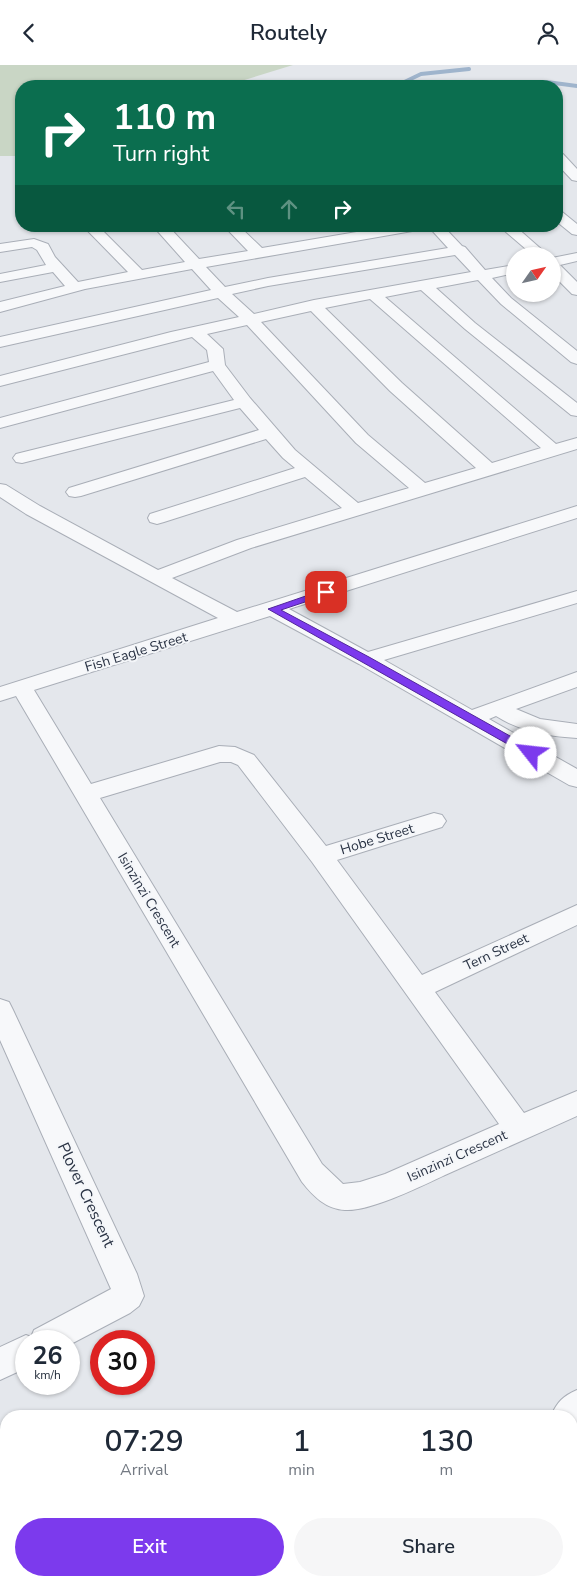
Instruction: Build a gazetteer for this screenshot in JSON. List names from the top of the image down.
{
  "streets": {
    "street": [
      "Fish Eagle Street",
      "Hobe Street",
      "Isinzinzi Crescent",
      "Tern Street",
      "Plover Crescent"
    ]
  },
  "crossings": [
    ["Fish Eagle Street", "Isinzinzi Crescent"],
    ["Hobe Street", "Isinzinzi Crescent"],
    ["Isinzinzi Crescent", "Tern Street"]
  ],
  "north": "top right",
  "page": {
    "header": "Routely",
    "turn": ["110 m", "Turn right"],
    "speed": "26 km/h",
    "limit": "30",
    "eta": [
      "07:29",
      "Arrival",
      "1",
      "min",
      "130",
      "m"
    ],
    "buttons": ["Exit", "Share"]
  }
}
